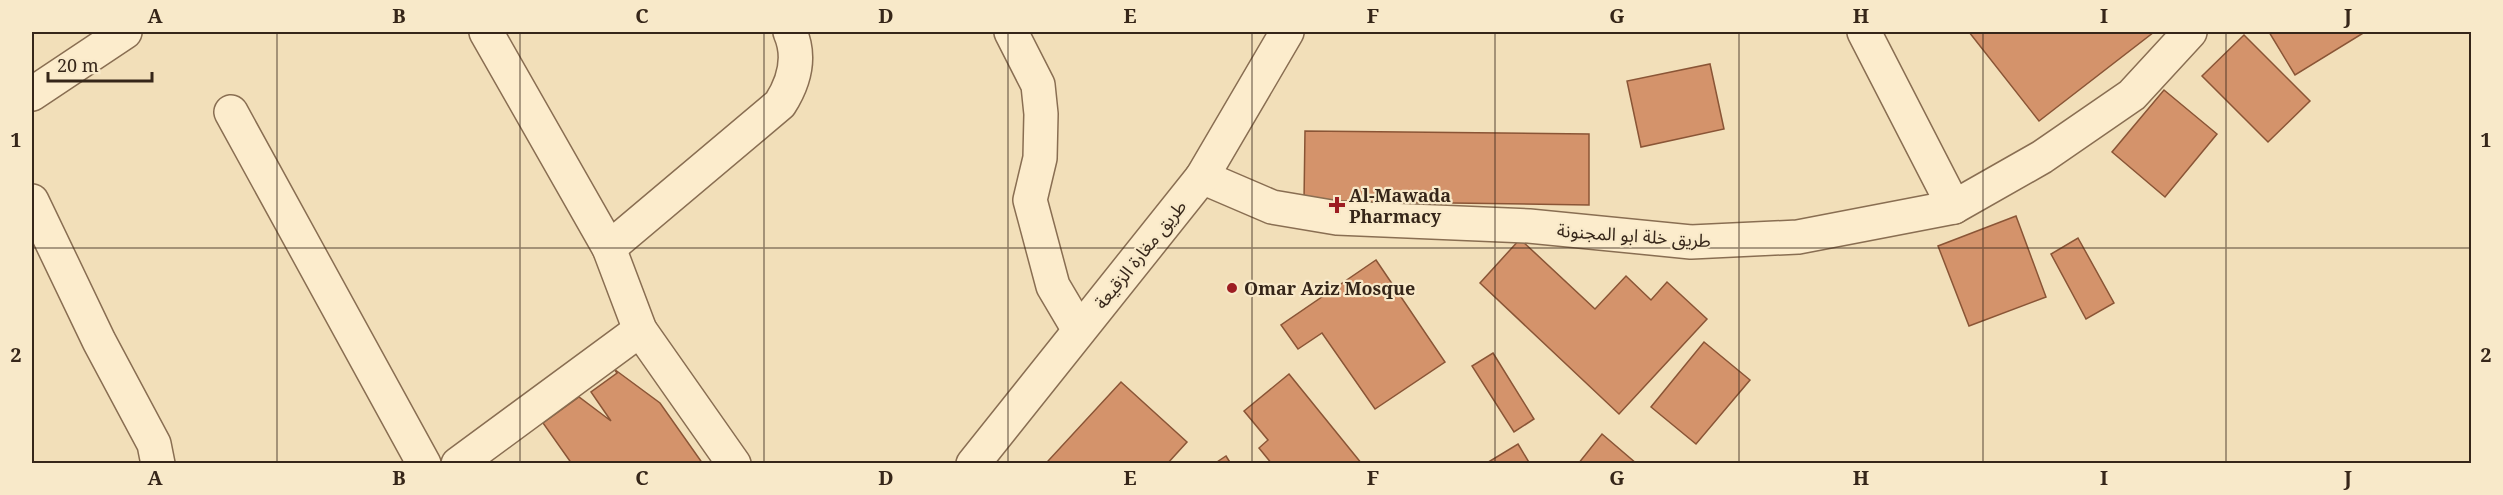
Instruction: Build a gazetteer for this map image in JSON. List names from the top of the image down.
{
  "streets": {
    "street": ["طريق خلة ابو المجنونة", "طريق مغارة الزقيعة"]
  },
  "crossings": [
    ["طريق خلة ابو المجنونة", "طريق مغارة الزقيعة"]
  ],
  "places": {
    "health": ["Al-Mawada Pharmacy"],
    "other": ["Omar Aziz Mosque"]
  },
  "scale_bar": "20 m",
  "grid": {
    "columns": [
      "A",
      "B",
      "C",
      "D",
      "E",
      "F",
      "G",
      "H",
      "I",
      "J"
    ],
    "rows": ["1", "2"]
  }
}
